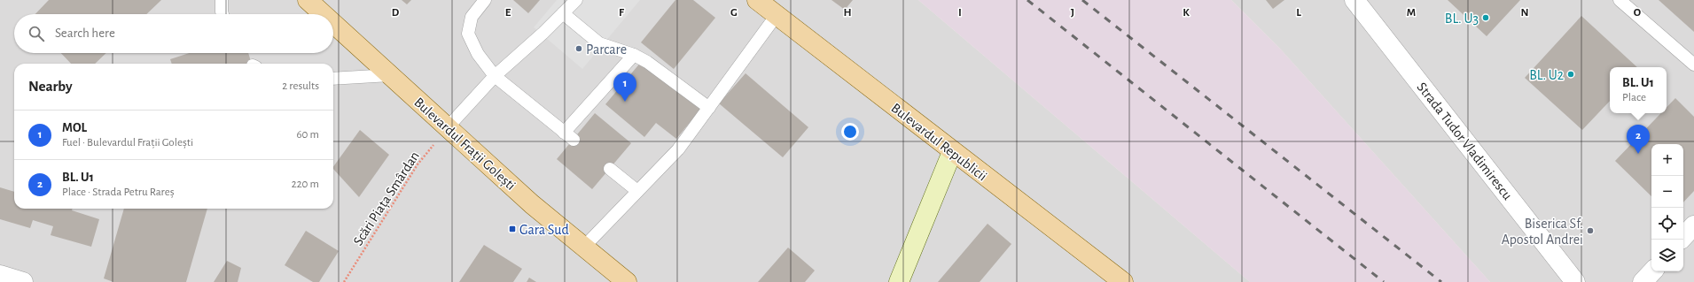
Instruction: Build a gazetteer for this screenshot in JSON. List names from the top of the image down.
{
  "streets": {
    "main road": ["Bulevardul Republicii", "Bulevardul Frații Golești"],
    "street": ["Strada Tudor Vladimirescu"],
    "path": ["Scări Piața Smârdan"]
  },
  "crossings": [
    ["Bulevardul Frații Golești", "Scări Piața Smârdan"]
  ],
  "places": {
    "other": [
      "BL. U3",
      "Parcare",
      "BL. U2",
      "Biserica Sf. Apostol Andrei"
    ],
    "transit": ["Gara Sud"]
  },
  "page": {
    "search": "Search here",
    "heading": ["Nearby", "2 results"],
    "popup": ["BL. U1", "Place"],
    "pins": ["1", "2"],
    "list": [
      {
        "mark": "1",
        "name": "MOL",
        "note": "Fuel · Bulevardul Frații Golești",
        "value": "60 m"
      },
      {
        "mark": "2",
        "name": "BL. U1",
        "note": "Place · Strada Petru Rareș",
        "value": "220 m"
      }
    ],
    "map_buttons": ["+", "−"]
  },
  "grid": {
    "columns": [
      "D",
      "E",
      "F",
      "G",
      "H",
      "I",
      "J",
      "K",
      "L",
      "M",
      "N",
      "O"
    ]
  }
}
